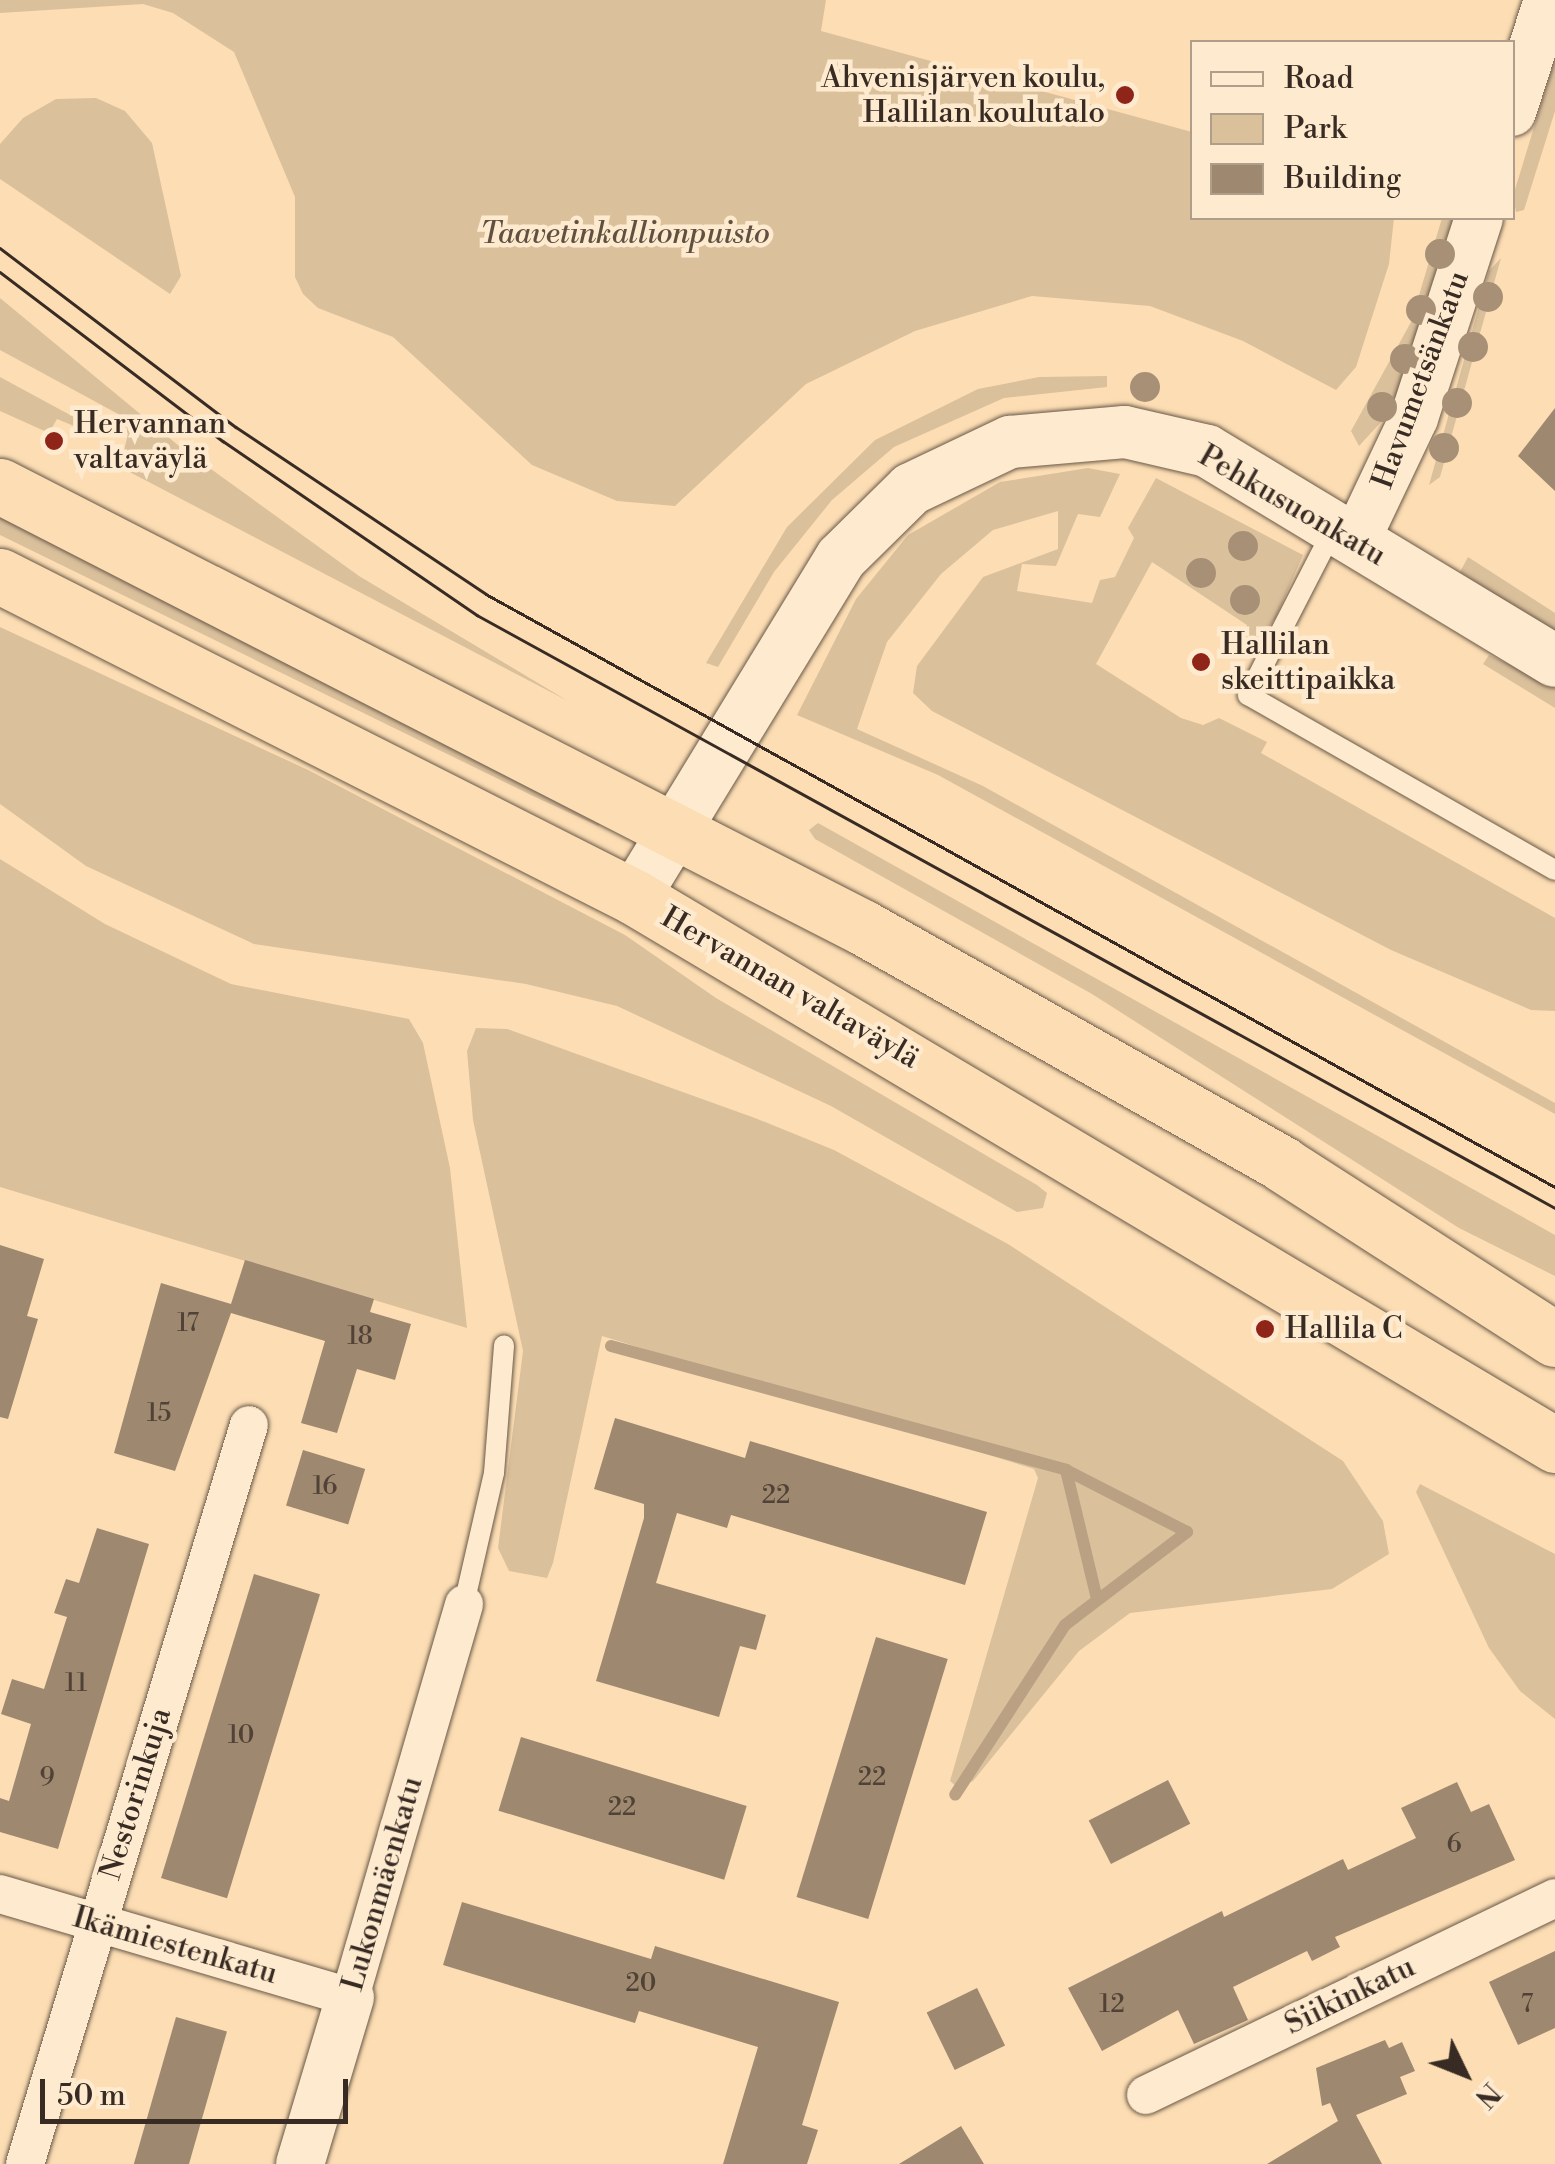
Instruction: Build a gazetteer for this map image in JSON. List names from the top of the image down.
{
  "streets": {
    "highway": ["Hervannan valtaväylä"],
    "main road": ["Pehkusuonkatu"],
    "street": [
      "Havumetsänkatu",
      "Nestorinkuja",
      "Lukonmäenkatu",
      "Ikämiestenkatu",
      "Siikinkatu"
    ]
  },
  "crossings": [
    ["Havumetsänkatu", "Pehkusuonkatu"],
    ["Pehkusuonkatu", "Hervannan valtaväylä"],
    ["Nestorinkuja", "Ikämiestenkatu"],
    ["Lukonmäenkatu", "Ikämiestenkatu"]
  ],
  "parks": ["Taavetinkallionpuisto"],
  "places": [
    "Ahvenisjärven koulu, Hallilan koulutalo",
    "Hervannan valtaväylä",
    "Hallilan skeittipaikka",
    "Hallila C"
  ],
  "house_numbers": [
    "17",
    "18",
    "15",
    "16",
    "22",
    "11",
    "10",
    "9",
    "22",
    "22",
    "6",
    "20",
    "12",
    "7"
  ],
  "legend": ["Road", "Park", "Building"],
  "scale_bar": "50 m",
  "north": "bottom right"
}
